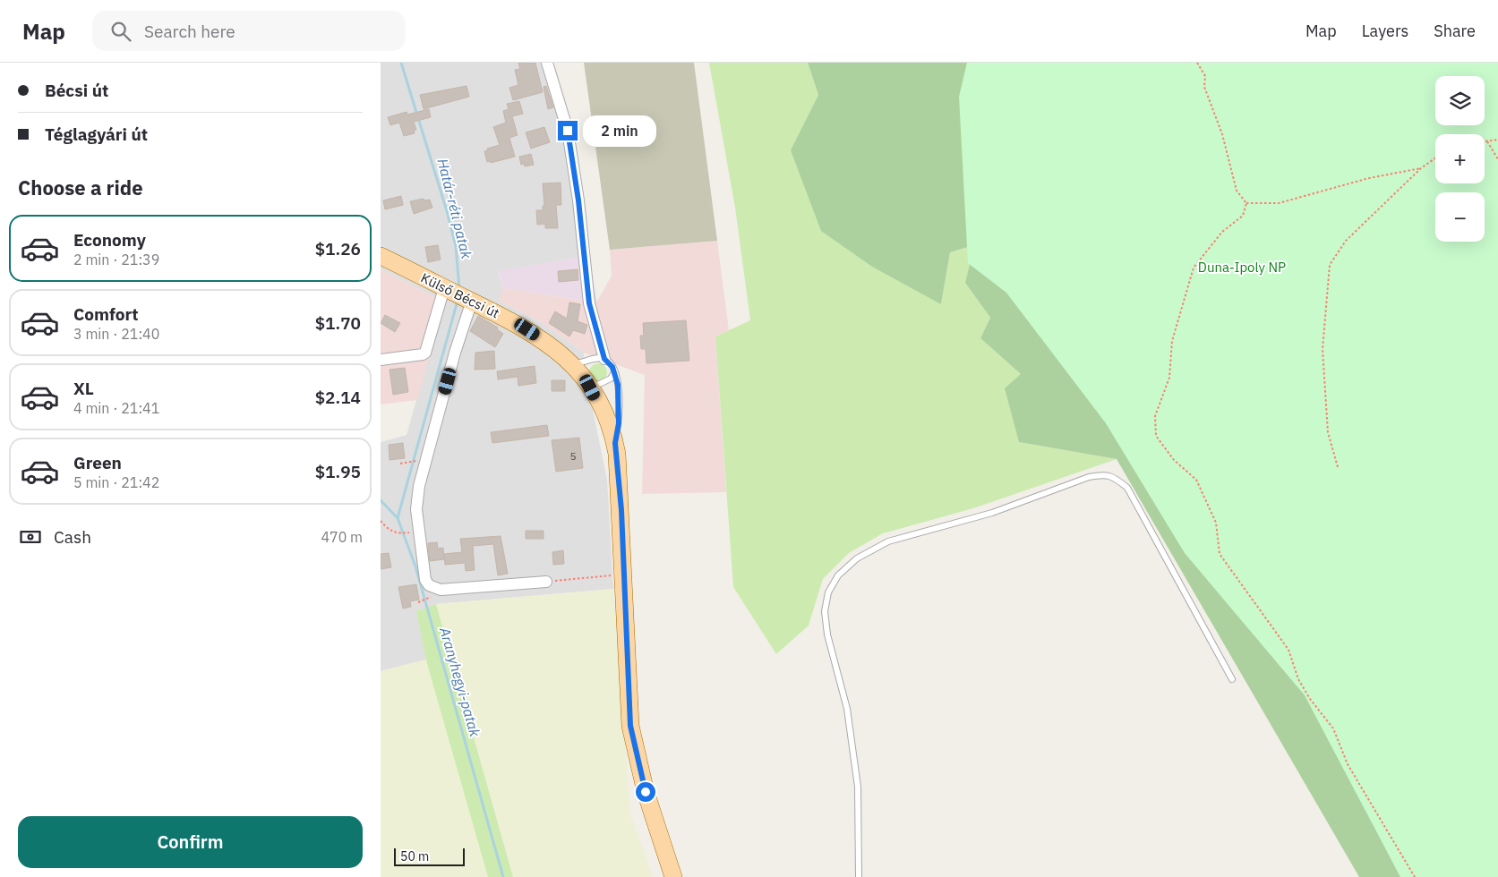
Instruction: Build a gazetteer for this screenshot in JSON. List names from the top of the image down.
{
  "streets": {
    "main road": ["Külső Bécsi út"]
  },
  "water": ["Határ-réti patak", "Aranyhegyi-patak"],
  "parks": ["Duna-Ipoly NP"],
  "house_numbers": ["5"],
  "scale_bar": "50 m",
  "page": {
    "header": "Map",
    "search": "Search here",
    "nav": ["Map", "Layers", "Share"],
    "banner": ["Bécsi út", "Téglagyári út"],
    "map_buttons": ["+", "−"],
    "bubble": "2 min",
    "heading": "Choose a ride",
    "list": [
      {
        "name": "Economy",
        "note": "2 min · 21:39",
        "value": "$1.26"
      },
      {
        "name": "Comfort",
        "note": "3 min · 21:40",
        "value": "$1.70"
      },
      {
        "name": "XL",
        "note": "4 min · 21:41",
        "value": "$2.14"
      },
      {
        "name": "Green",
        "note": "5 min · 21:42",
        "value": "$1.95"
      }
    ],
    "pay": ["Cash", "470 m"],
    "buttons": "Confirm",
    "scale": "50 m"
  }
}
